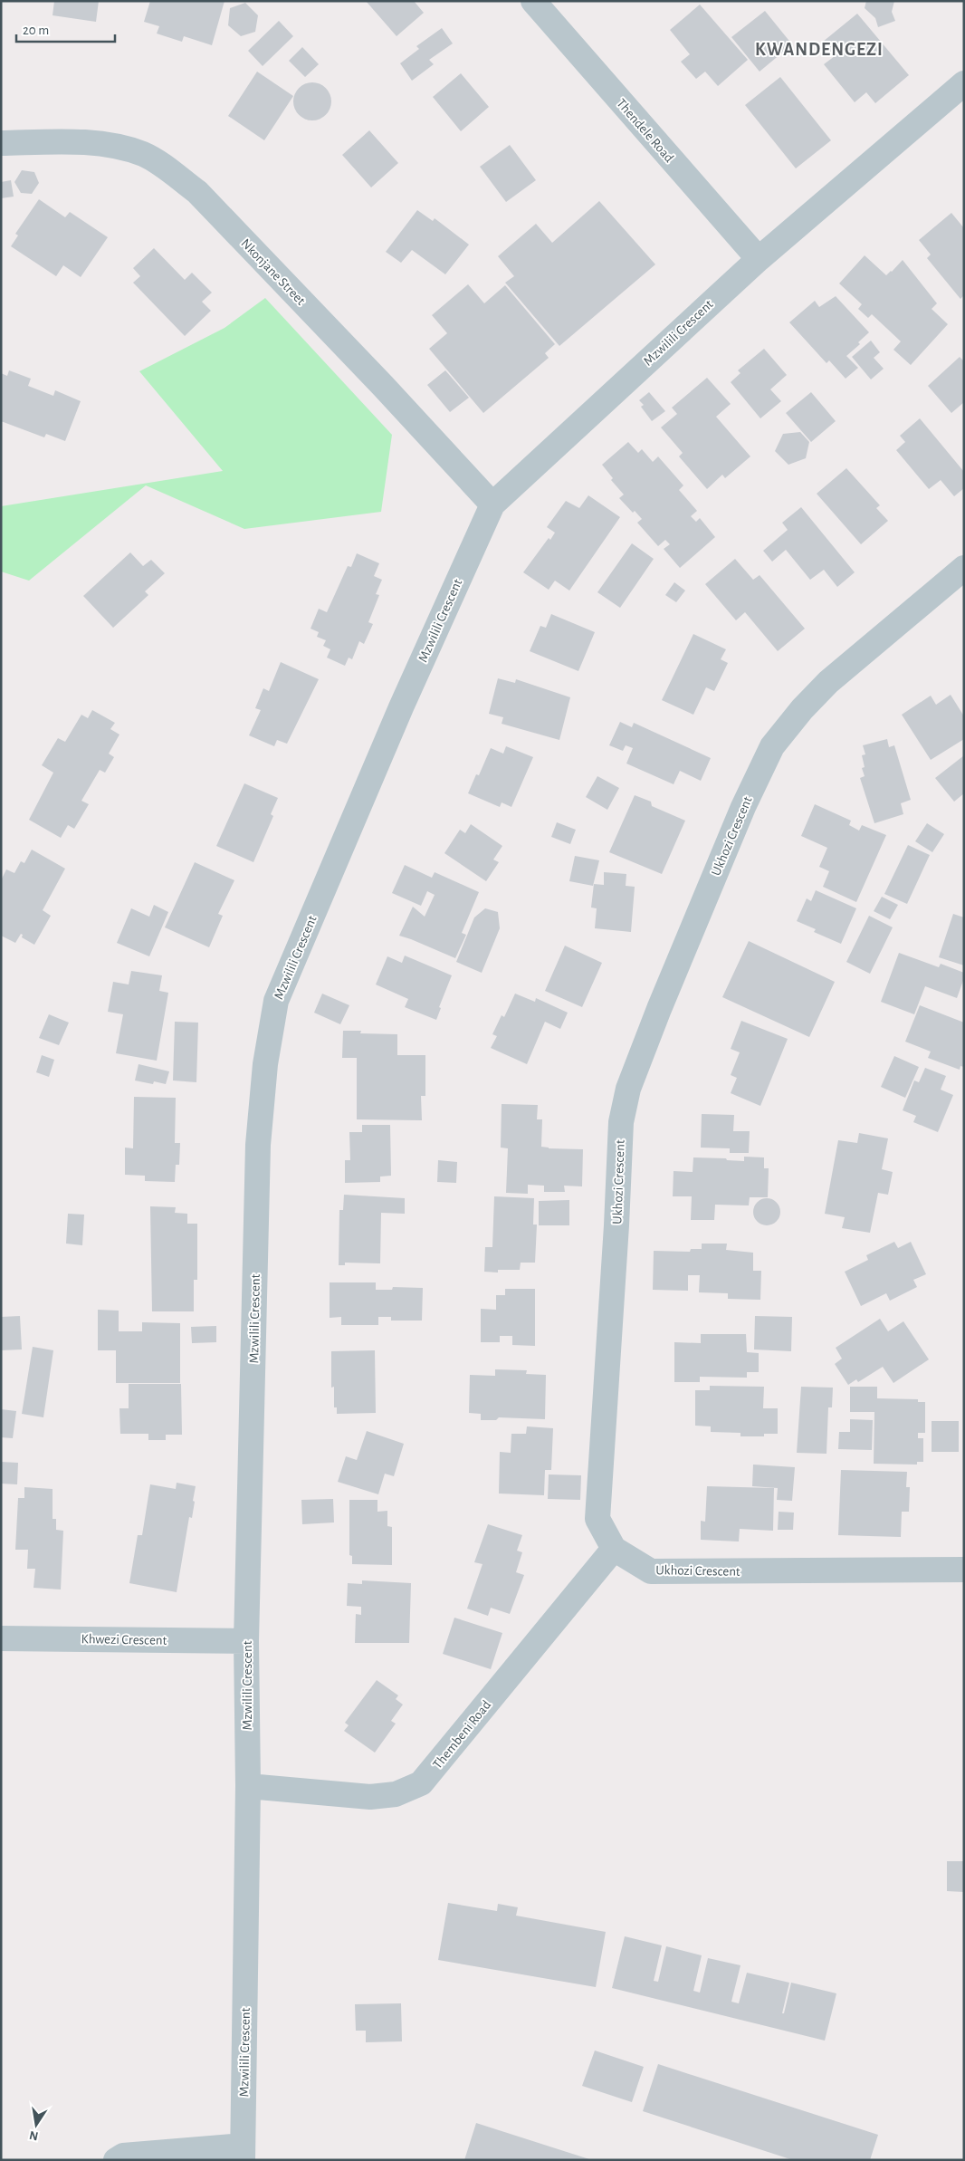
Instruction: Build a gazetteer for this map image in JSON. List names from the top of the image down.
{
  "streets": {
    "street": [
      "Thendele Road",
      "Nkonjane Street",
      "Mzwilili Crescent",
      "Ukhozi Crescent",
      "Khwezi Crescent",
      "Thembeni Road"
    ]
  },
  "crossings": [
    ["Thendele Road", "Mzwilili Crescent"],
    ["Nkonjane Street", "Mzwilili Crescent"],
    ["Mzwilili Crescent", "Khwezi Crescent"],
    ["Mzwilili Crescent", "Thembeni Road"],
    ["Ukhozi Crescent", "Thembeni Road"]
  ],
  "districts": ["KWANDENGEZI"],
  "scale_bar": "20 m",
  "north": "bottom"
}
